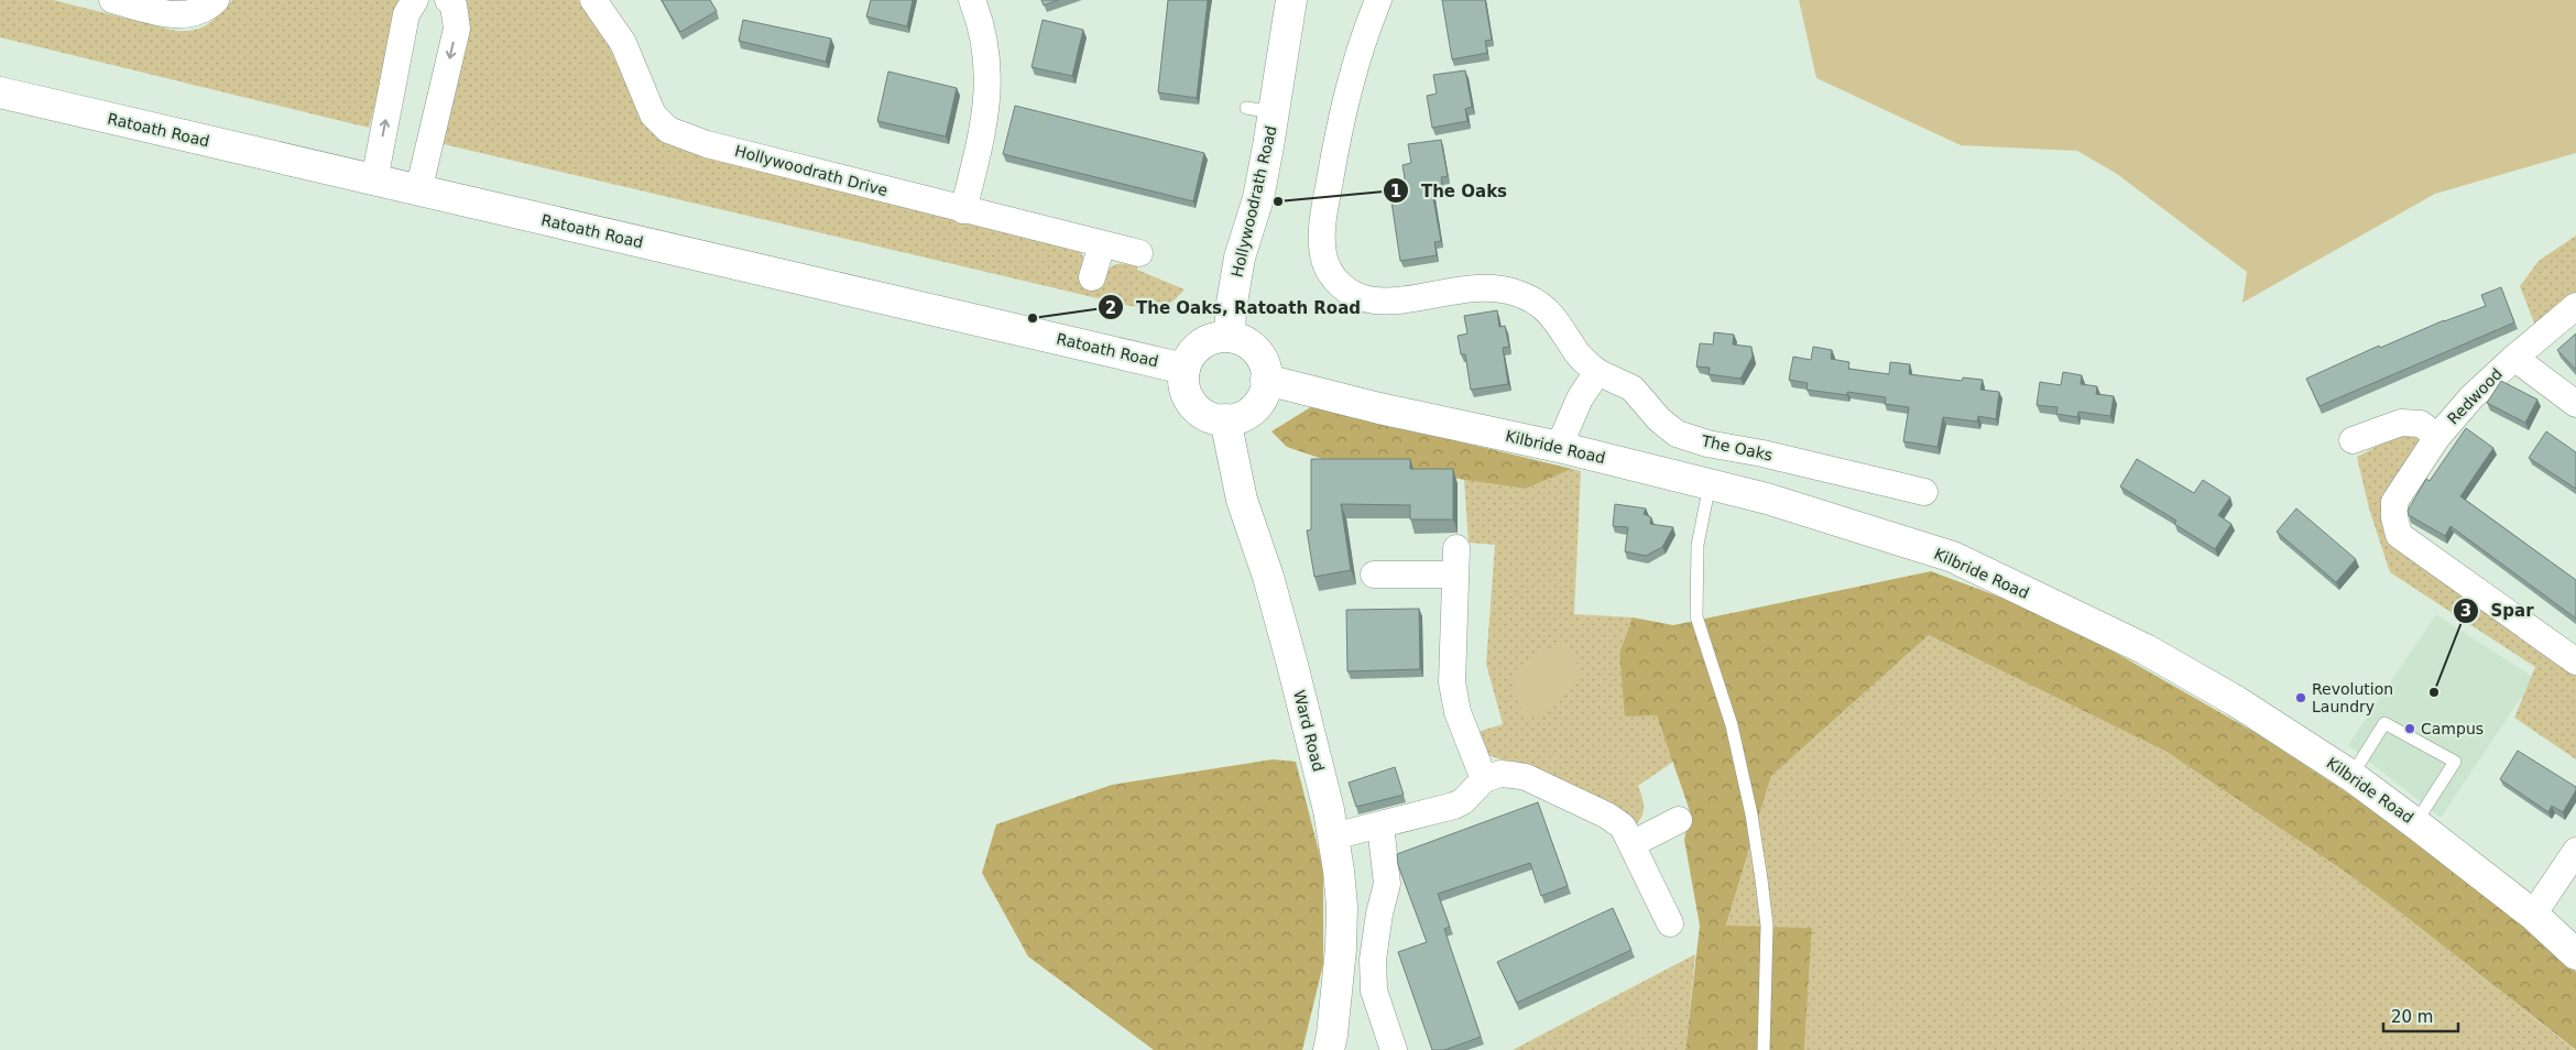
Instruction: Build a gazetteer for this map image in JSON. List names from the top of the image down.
{
  "streets": {
    "street": [
      "Ratoath Road",
      "Hollywoodrath Drive",
      "Hollywoodrath Road",
      "Redwood",
      "Kilbride Road",
      "The Oaks",
      "Ward Road"
    ]
  },
  "crossings": [
    ["Ratoath Road", "Hollywoodrath Road"],
    ["Ratoath Road", "Kilbride Road"],
    ["Ratoath Road", "Ward Road"],
    ["Hollywoodrath Road", "Kilbride Road"],
    ["Hollywoodrath Road", "Ward Road"],
    ["Kilbride Road", "Ward Road"]
  ],
  "places": [
    "The Oaks",
    "The Oaks, Ratoath Road",
    "Spar",
    "Revolution Laundry",
    "Campus"
  ],
  "scale_bar": "20 m"
}
